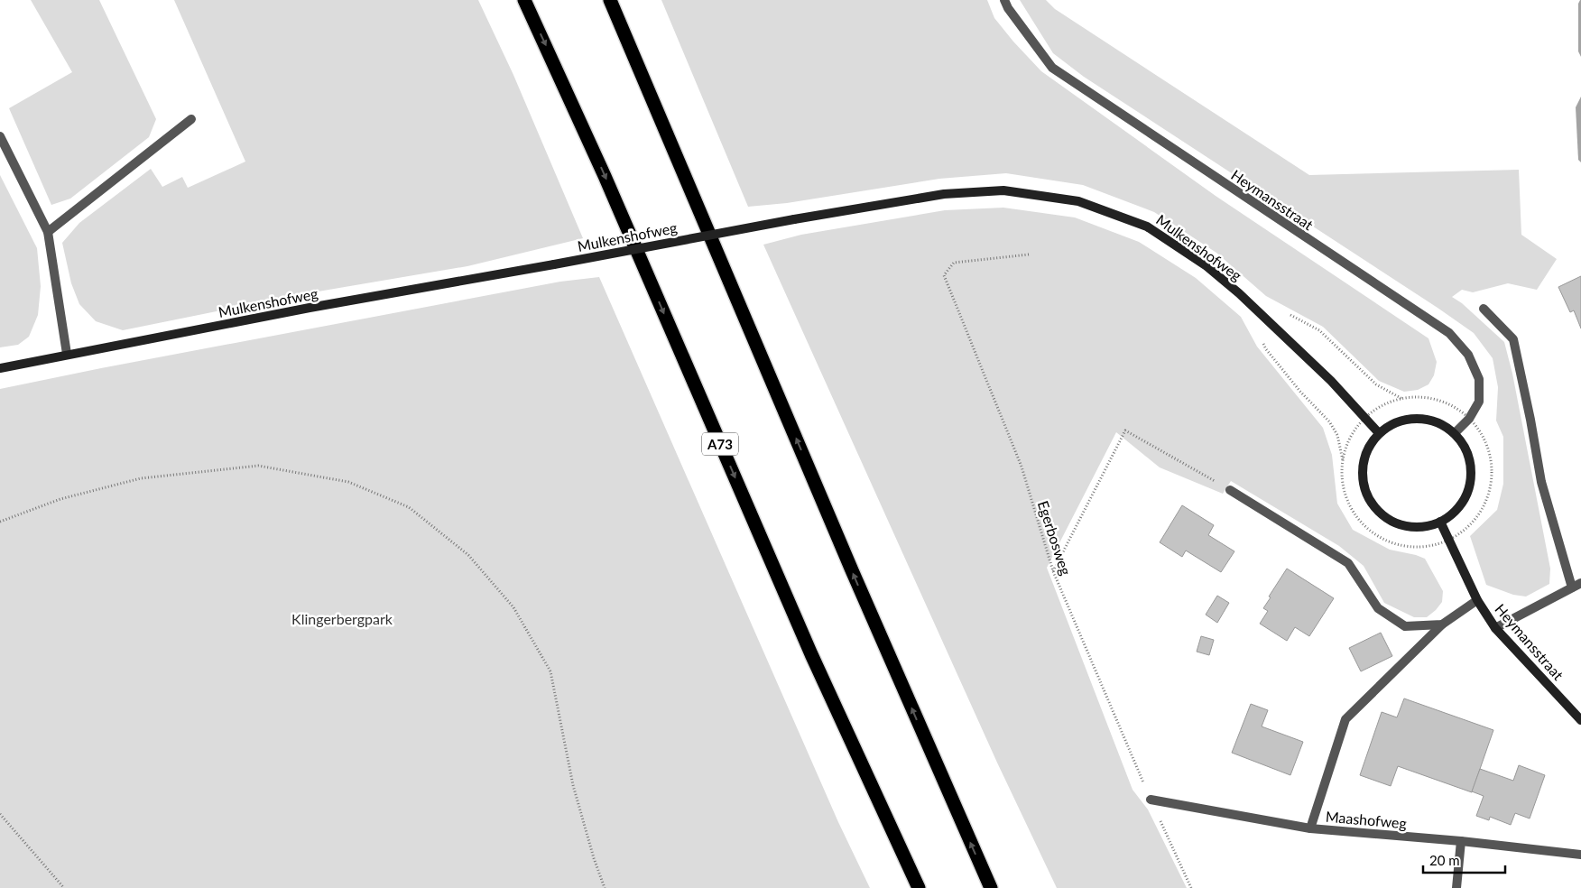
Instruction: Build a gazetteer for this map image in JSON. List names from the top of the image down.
{
  "streets": {
    "highway": ["A73"],
    "street": ["Heymansstraat", "Mulkenshofweg", "Maashofweg"],
    "path": ["Egerbosweg"]
  },
  "crossings": [
    ["Heymansstraat", "Mulkenshofweg"],
    ["Heymansstraat", "Maashofweg"],
    ["Egerbosweg", "Maashofweg"]
  ],
  "parks": ["Klingerbergpark"],
  "scale_bar": "20 m"
}
